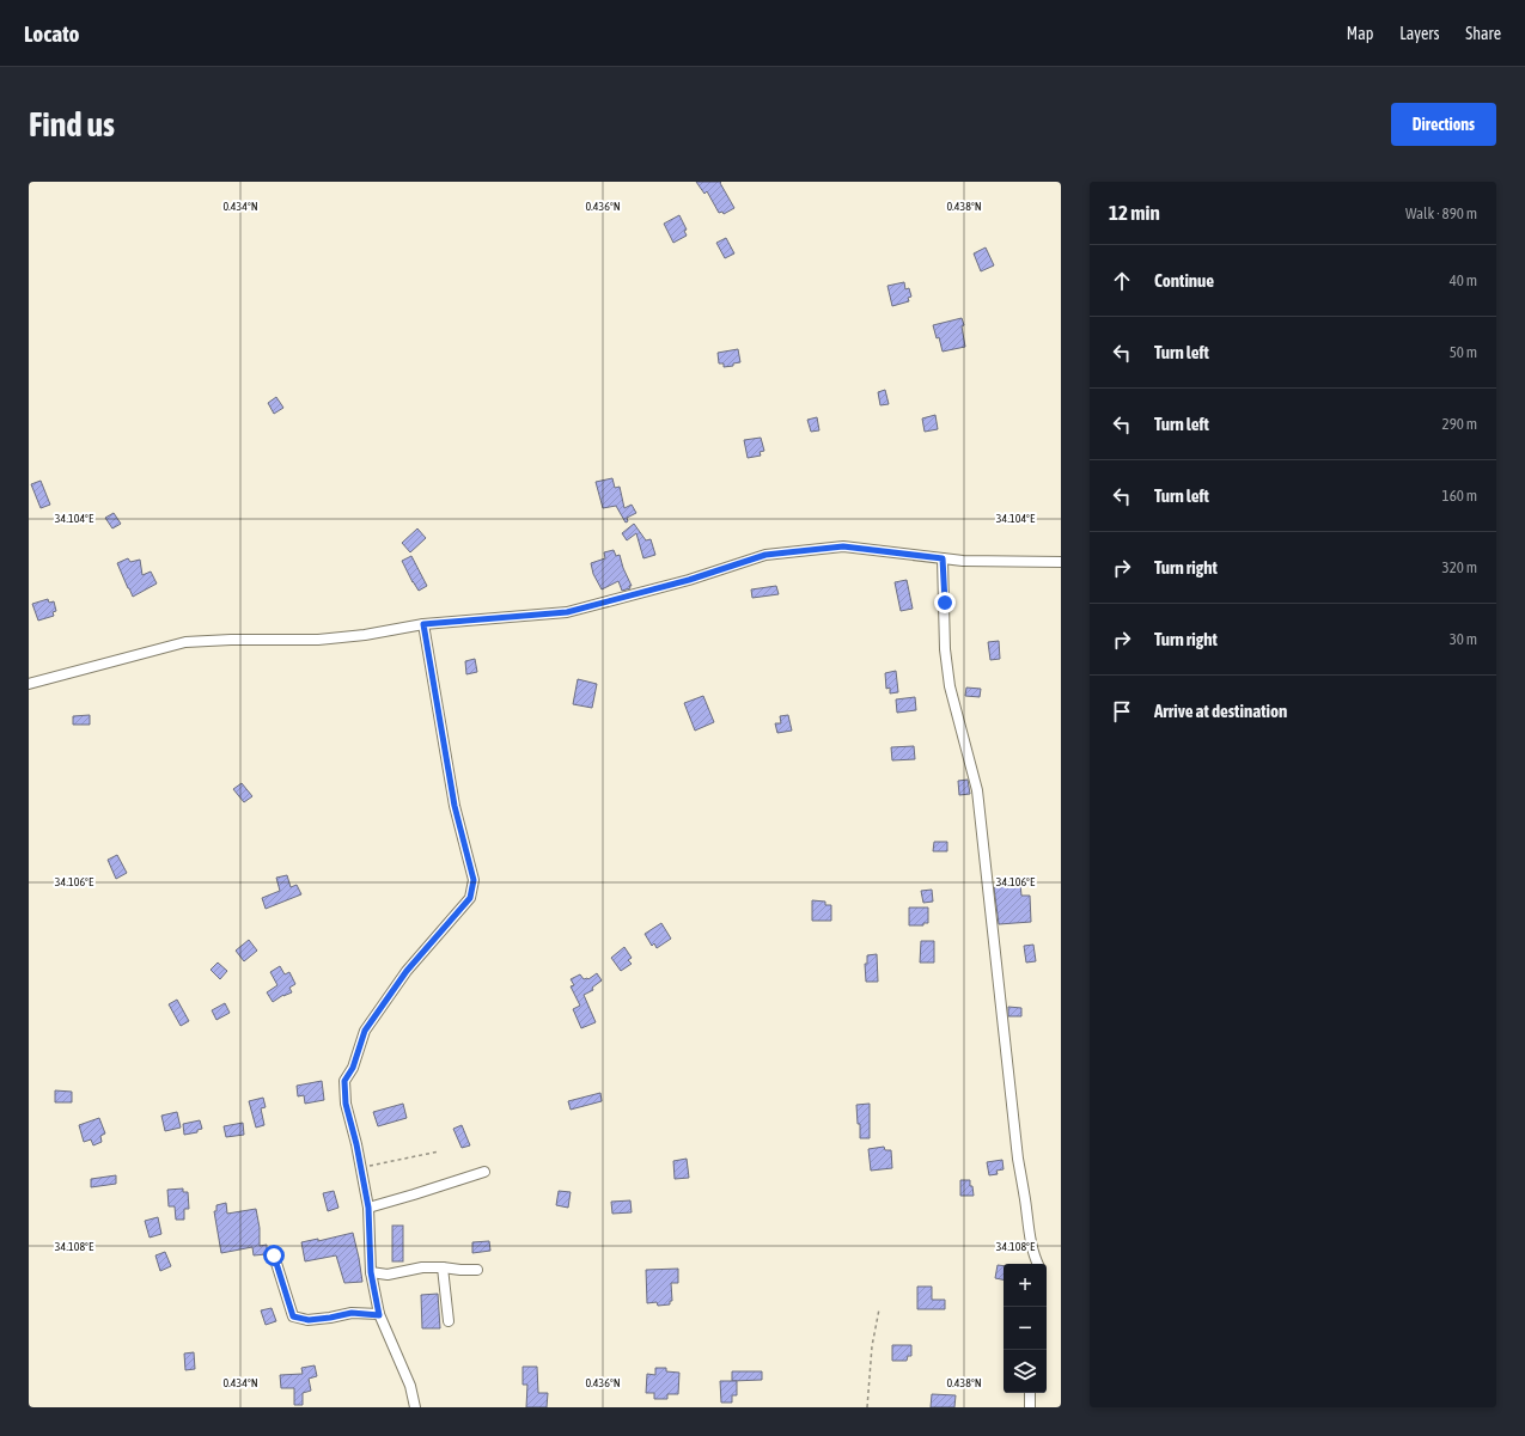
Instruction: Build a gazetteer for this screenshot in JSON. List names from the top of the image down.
{
  "page": {
    "header": "Locato",
    "nav": ["Map", "Layers", "Share"],
    "buttons": "Directions",
    "title": "Find us",
    "heading": ["12 min", "Walk · 890 m"],
    "list": [
      ["Continue", "40 m"],
      ["Turn left", "50 m"],
      ["Turn left", "290 m"],
      ["Turn left", "160 m"],
      ["Turn right", "320 m"],
      ["Turn right", "30 m"],
      "Arrive at destination"
    ],
    "map_buttons": ["+", "−"]
  },
  "coordinates": [
    "0.434°N",
    "0.436°N",
    "0.438°N",
    "34.104°E",
    "34.106°E",
    "34.108°E"
  ]
}
